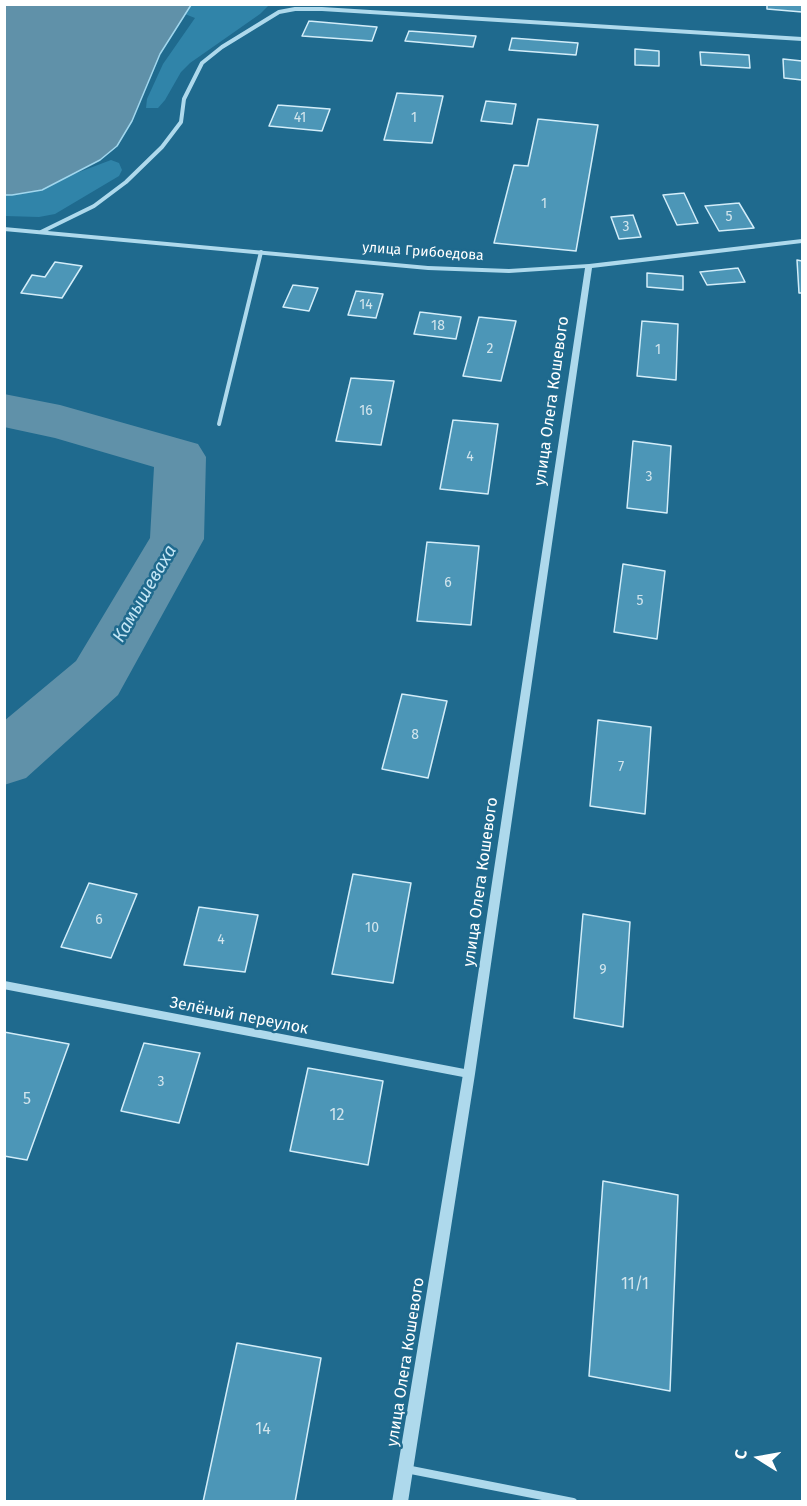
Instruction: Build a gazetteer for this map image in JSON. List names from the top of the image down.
{
  "streets": {
    "street": ["улица Грибоедова", "улица Олега Кошевого", "Зелёный переулок"]
  },
  "crossings": [
    ["улица Грибоедова", "улица Олега Кошевого"],
    ["улица Олега Кошевого", "Зелёный переулок"]
  ],
  "water": ["Камышеваха"],
  "house_numbers": [
    "41",
    "1",
    "1",
    "5",
    "3",
    "14",
    "18",
    "2",
    "1",
    "16",
    "4",
    "3",
    "6",
    "5",
    "8",
    "7",
    "6",
    "10",
    "4",
    "9",
    "3",
    "5",
    "12",
    "11/1",
    "14"
  ],
  "north": "left"
}
